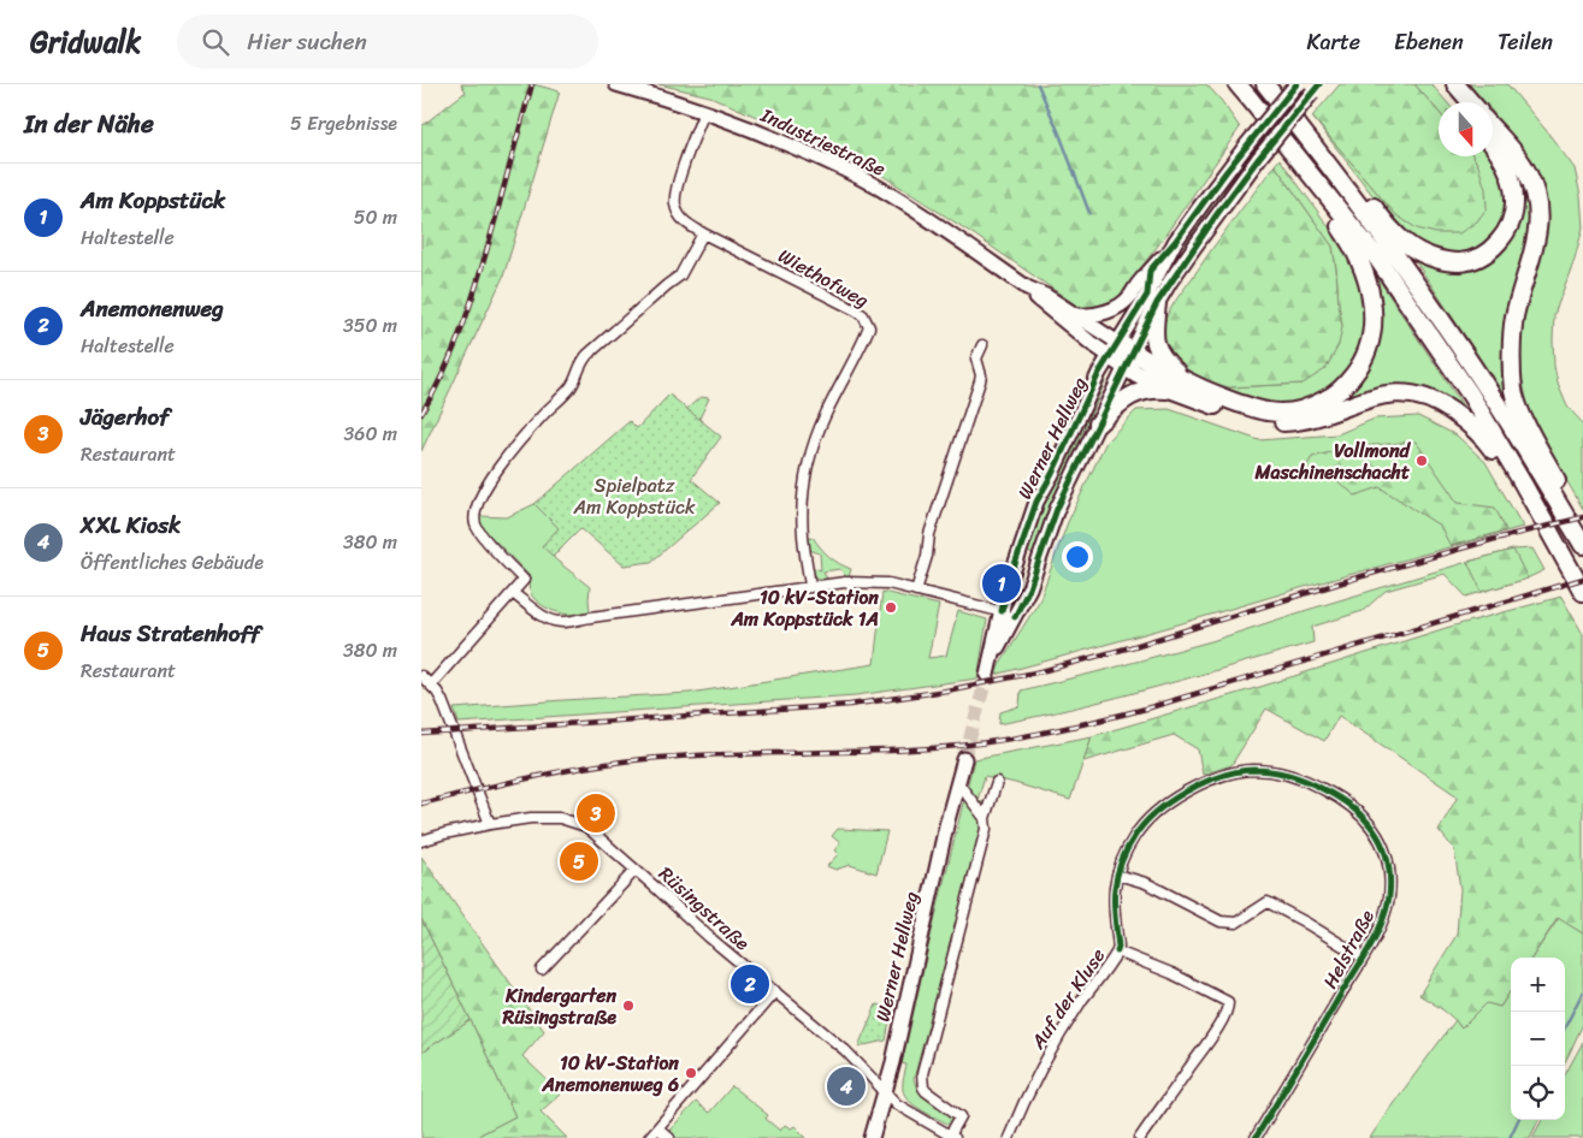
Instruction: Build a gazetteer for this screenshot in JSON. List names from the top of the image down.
{
  "streets": {
    "main road": ["Industriestraße", "Werner Hellweg"],
    "street": [
      "Wiethofweg",
      "Rüsingstraße",
      "Helstraße",
      "Auf der Kluse"
    ]
  },
  "crossings": [
    ["Industriestraße", "Wiethofweg"],
    ["Industriestraße", "Werner Hellweg"],
    ["Werner Hellweg", "Rüsingstraße"],
    ["Helstraße", "Auf der Kluse"]
  ],
  "parks": ["Spielpatz Am Koppstück"],
  "places": [
    "Vollmond Maschinenschacht",
    "10 kV-Station Am Koppstück 1A",
    "Kindergarten Rüsingstraße",
    "10 kV-Station Anemonenweg 6"
  ],
  "north": "bottom",
  "page": {
    "header": "Gridwalk",
    "search": "Hier suchen",
    "nav": ["Karte", "Ebenen", "Teilen"],
    "heading": ["In der Nähe", "5 Ergebnisse"],
    "list": [
      {
        "mark": "1",
        "name": "Am Koppstück",
        "note": "Haltestelle",
        "value": "50 m"
      },
      {
        "mark": "2",
        "name": "Anemonenweg",
        "note": "Haltestelle",
        "value": "350 m"
      },
      {
        "mark": "3",
        "name": "Jägerhof",
        "note": "Restaurant",
        "value": "360 m"
      },
      {
        "mark": "4",
        "name": "XXL Kiosk",
        "note": "Öffentliches Gebäude",
        "value": "380 m"
      },
      {
        "mark": "5",
        "name": "Haus Stratenhoff",
        "note": "Restaurant",
        "value": "380 m"
      }
    ],
    "pins": [
      "1",
      "3",
      "5",
      "2",
      "4"
    ],
    "map_buttons": ["+", "−"]
  }
}
